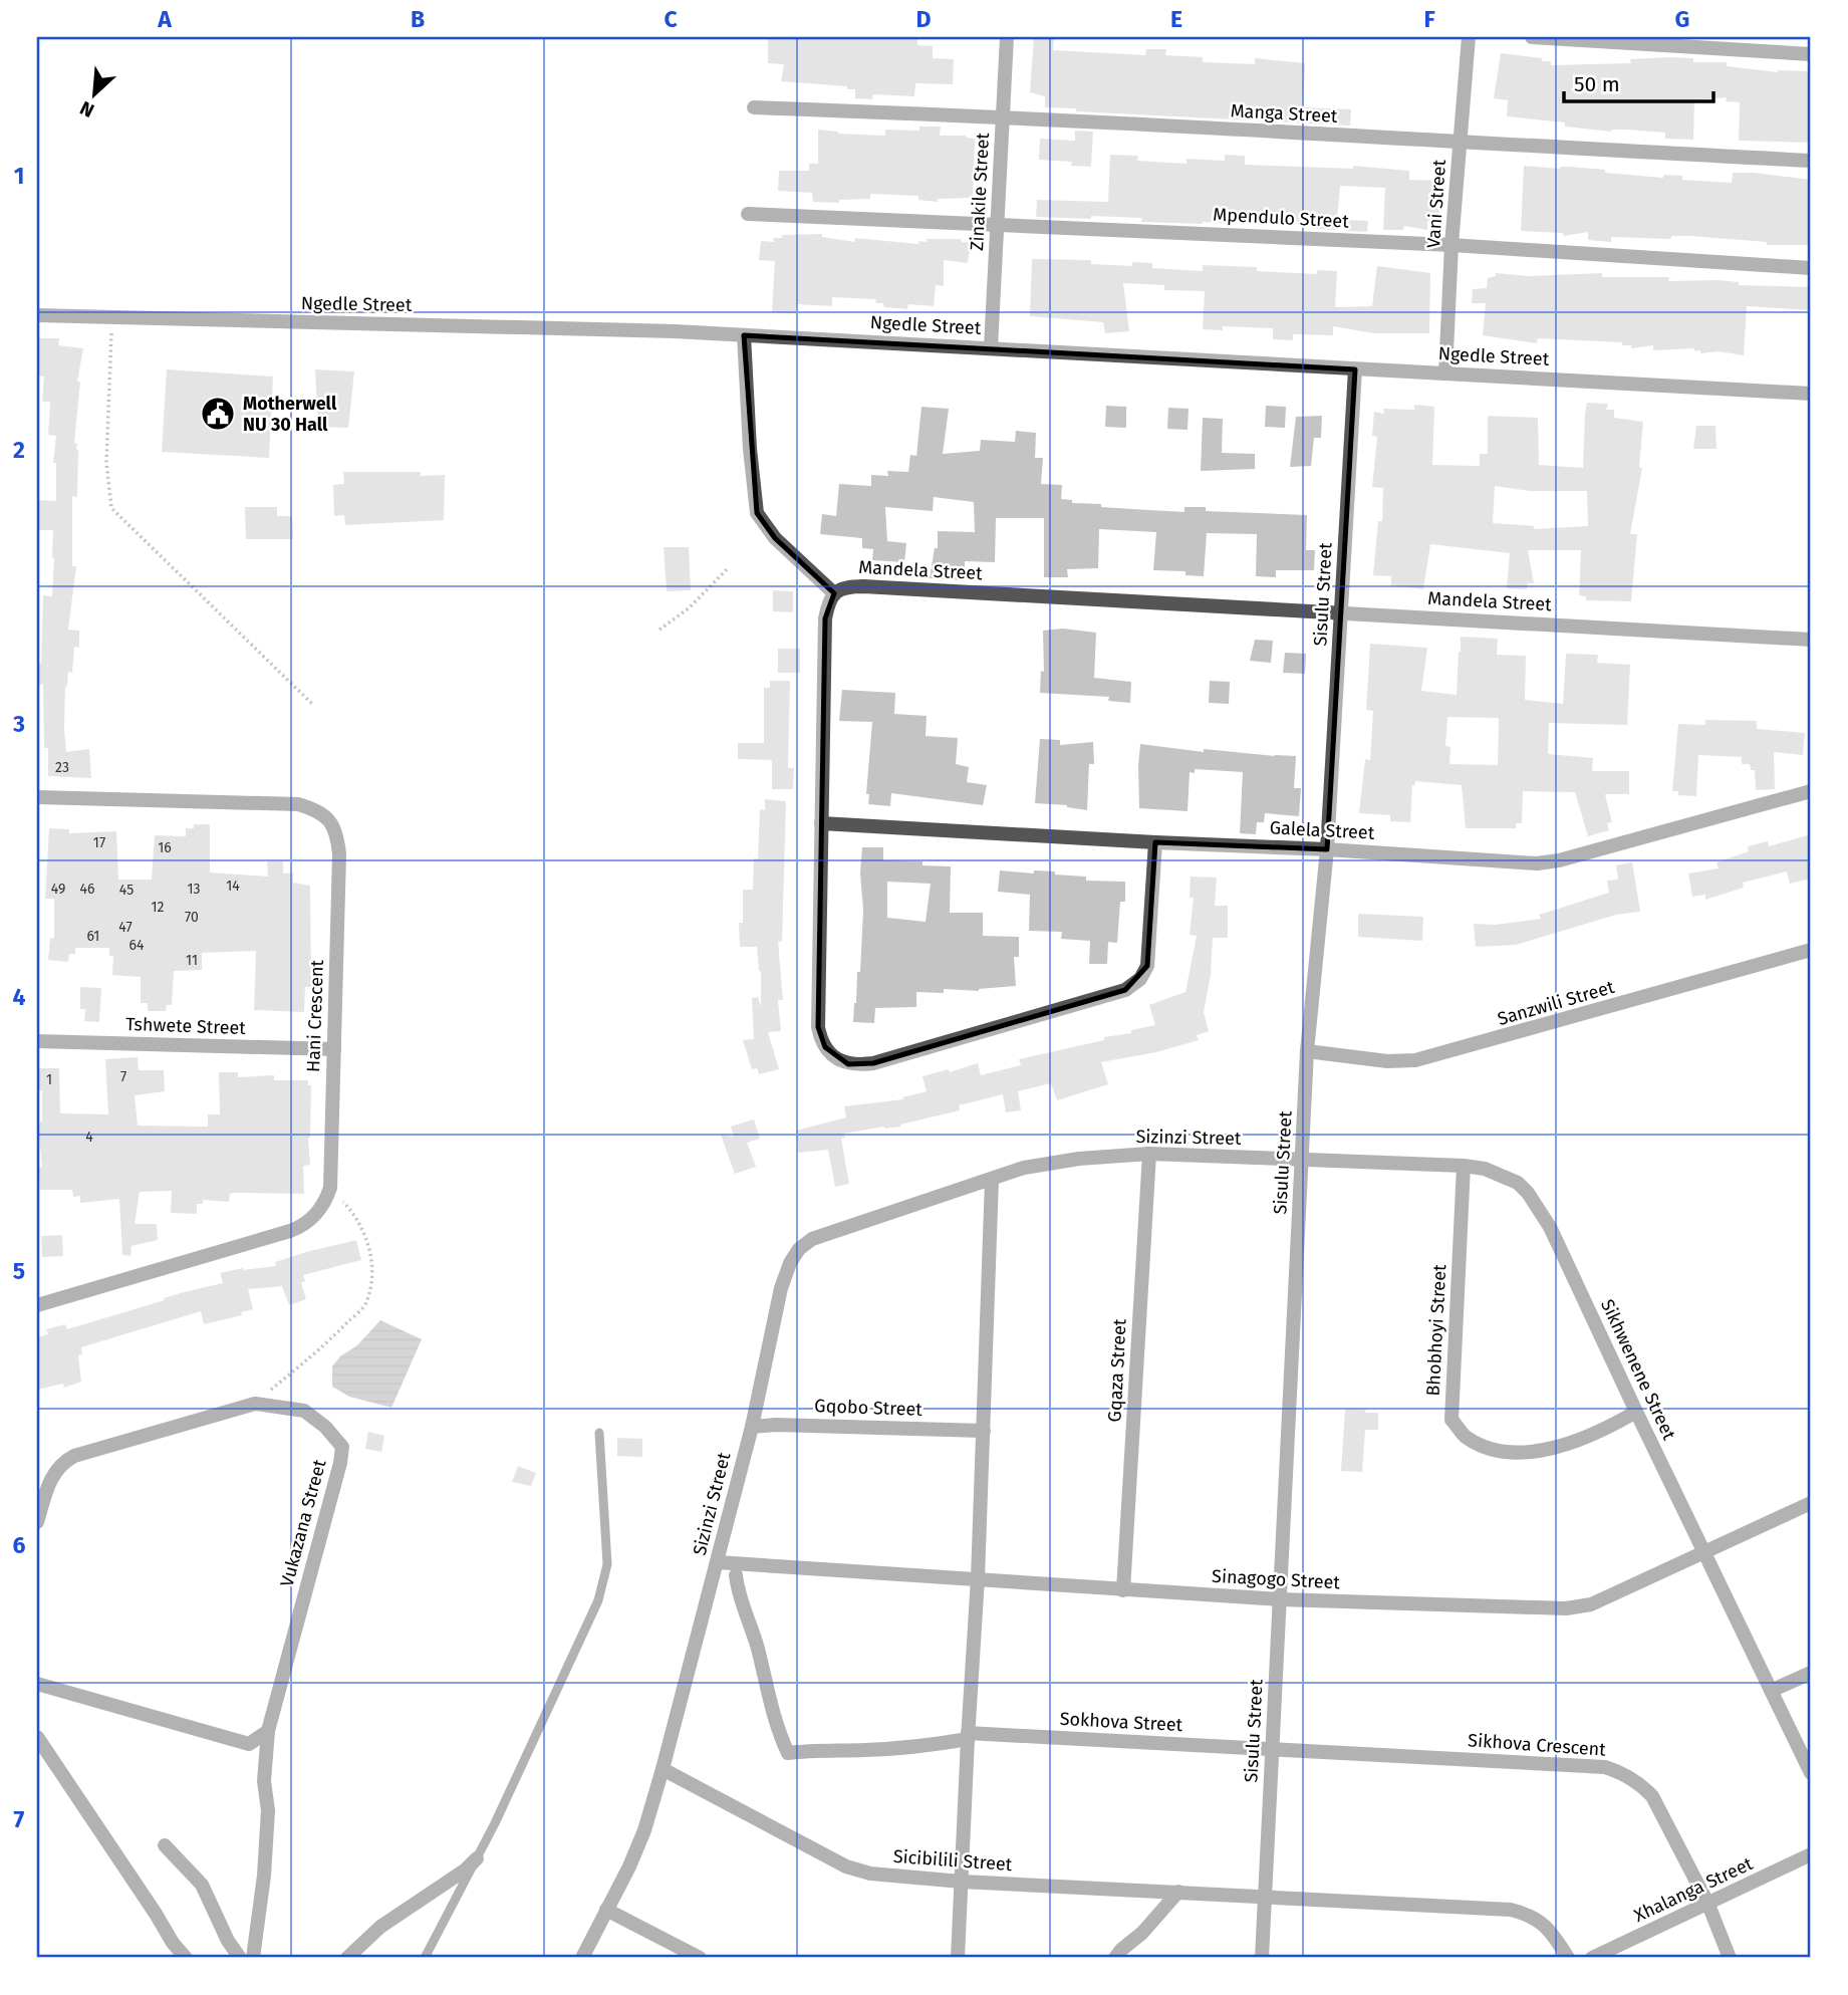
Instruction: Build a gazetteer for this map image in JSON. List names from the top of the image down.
{
  "streets": {
    "street": [
      "Manga Street",
      "Zinakile Street",
      "Vani Street",
      "Mpendulo Street",
      "Ngedle Street",
      "Mandela Street",
      "Sisulu Street",
      "Galela Street",
      "Sanzwili Street",
      "Hani Crescent",
      "Tshwete Street",
      "Sizinzi Street",
      "Bhobhoyi Street",
      "Sikhwenene Street",
      "Gqaza Street",
      "Gqobo Street",
      "Vukazana Street",
      "Sinagogo Street",
      "Sokhova Street",
      "Sikhova Crescent",
      "Sicibilili Street",
      "Xhalanga Street"
    ]
  },
  "crossings": [
    ["Manga Street", "Zinakile Street"],
    ["Manga Street", "Vani Street"],
    ["Zinakile Street", "Mpendulo Street"],
    ["Zinakile Street", "Ngedle Street"],
    ["Vani Street", "Mpendulo Street"],
    ["Vani Street", "Ngedle Street"],
    ["Ngedle Street", "Sisulu Street"],
    ["Mandela Street", "Sisulu Street"],
    ["Sisulu Street", "Galela Street"],
    ["Sisulu Street", "Sanzwili Street"],
    ["Sisulu Street", "Sizinzi Street"],
    ["Sisulu Street", "Sikhwenene Street"],
    ["Sisulu Street", "Sinagogo Street"],
    ["Sisulu Street", "Sokhova Street"],
    ["Sisulu Street", "Sikhova Crescent"],
    ["Sisulu Street", "Sicibilili Street"],
    ["Hani Crescent", "Tshwete Street"],
    ["Sizinzi Street", "Sikhwenene Street"],
    ["Sizinzi Street", "Gqaza Street"],
    ["Sizinzi Street", "Gqobo Street"],
    ["Sizinzi Street", "Sinagogo Street"],
    ["Sizinzi Street", "Sicibilili Street"],
    ["Bhobhoyi Street", "Sikhwenene Street"],
    ["Sikhwenene Street", "Sinagogo Street"],
    ["Gqaza Street", "Sinagogo Street"],
    ["Sokhova Street", "Sikhova Crescent"],
    ["Sikhova Crescent", "Xhalanga Street"]
  ],
  "places": {
    "public building": ["Motherwell NU 30 Hall"]
  },
  "house_numbers": [
    "23",
    "17",
    "16",
    "14",
    "49",
    "46",
    "13",
    "45",
    "12",
    "70",
    "47",
    "61",
    "64",
    "11",
    "7",
    "1",
    "4"
  ],
  "scale_bar": "50 m",
  "north": "bottom left",
  "grid": {
    "columns": [
      "A",
      "B",
      "C",
      "D",
      "E",
      "F",
      "G"
    ],
    "rows": [
      "1",
      "2",
      "3",
      "4",
      "5",
      "6",
      "7"
    ]
  }
}
